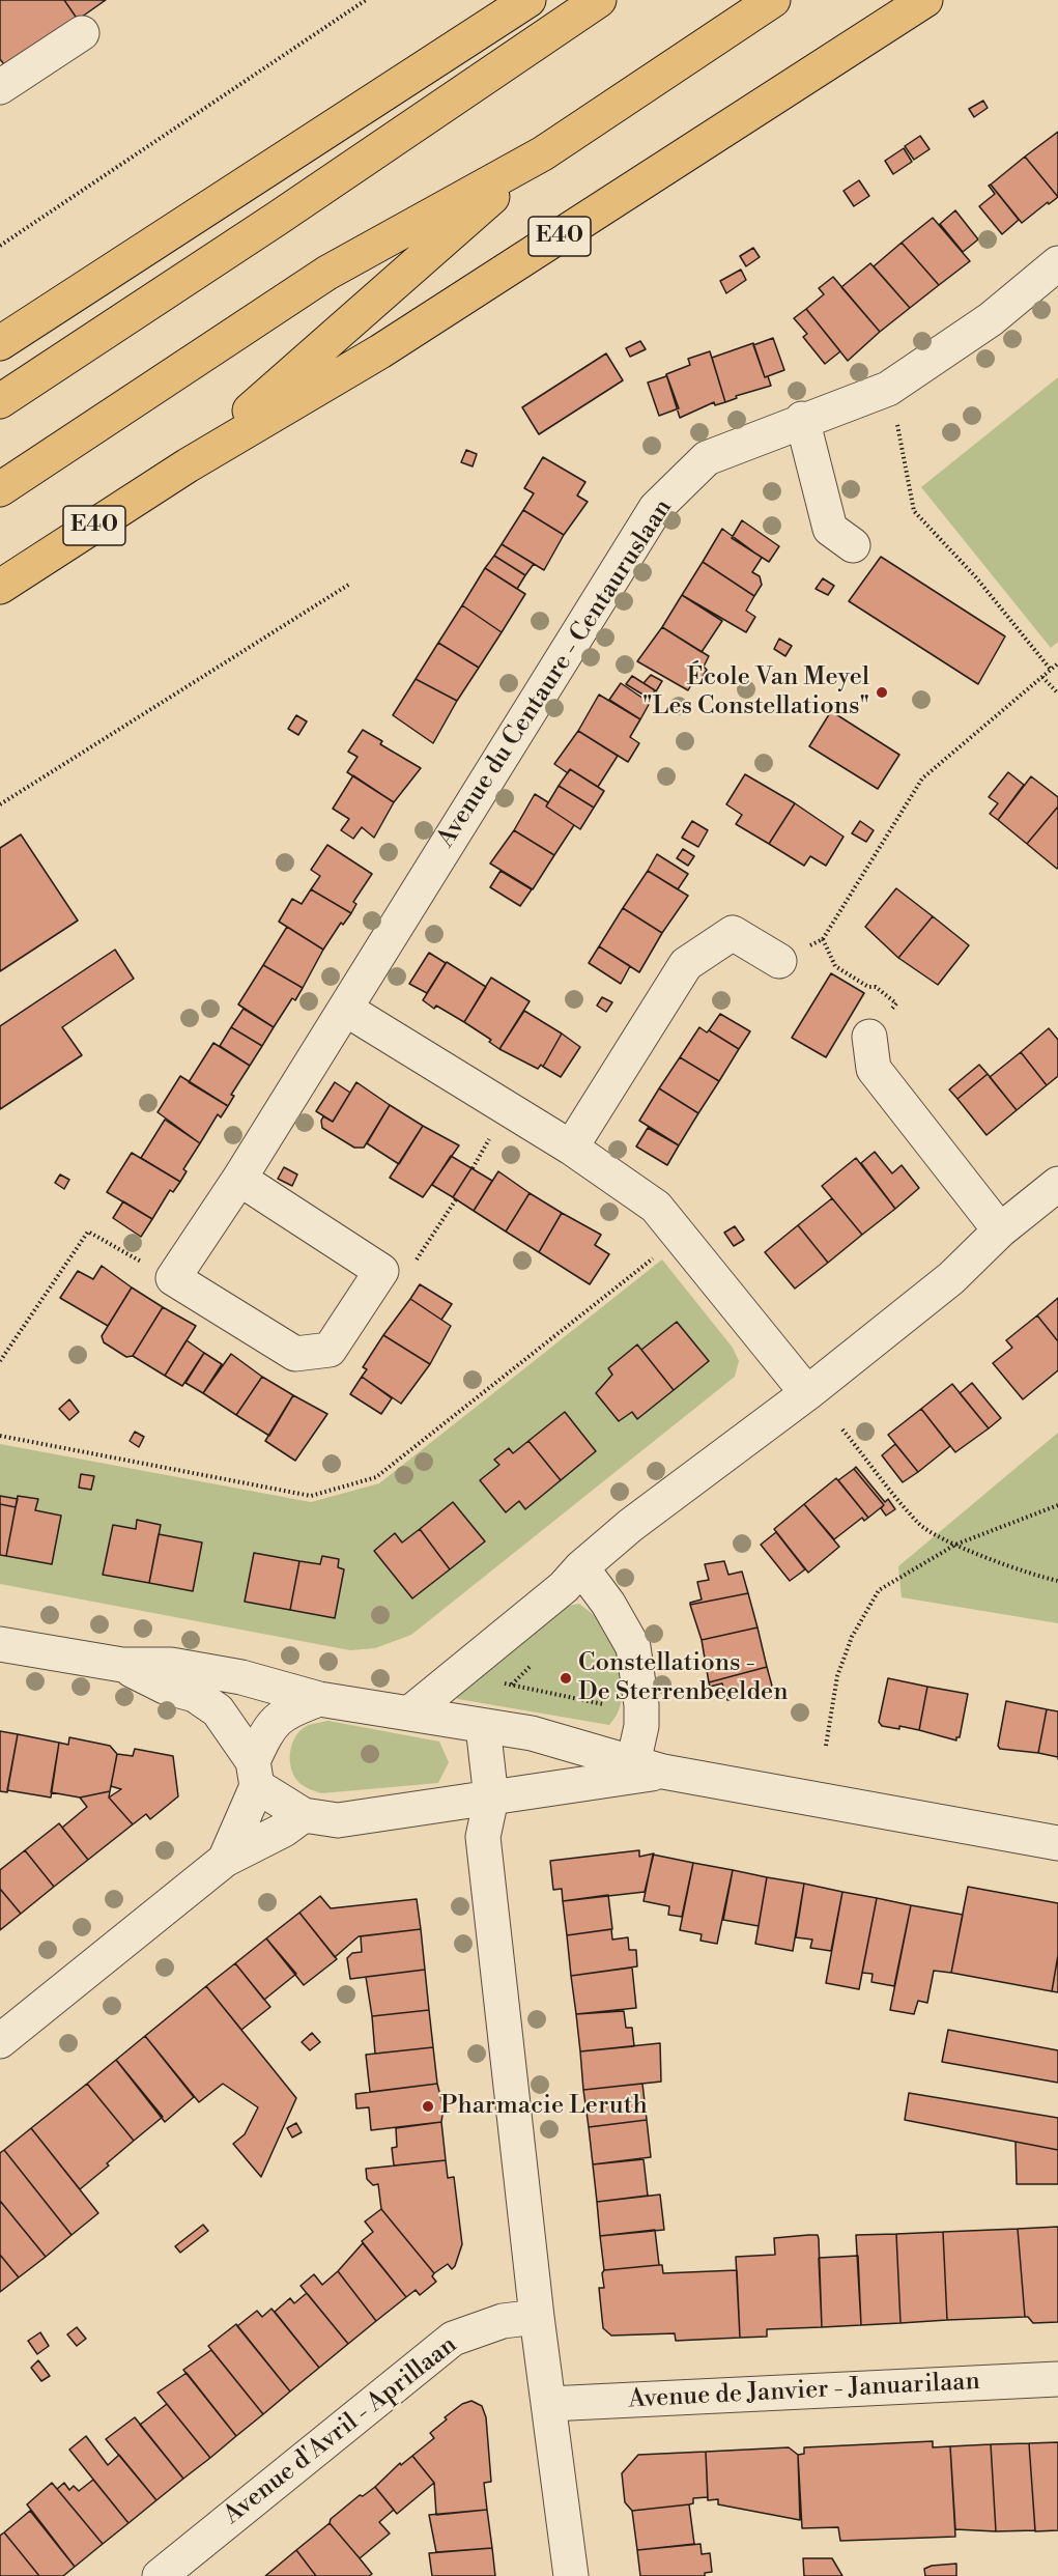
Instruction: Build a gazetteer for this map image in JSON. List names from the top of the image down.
{
  "streets": {
    "highway": ["E40"],
    "street": ["Avenue du Centaure - Centauruslaan", "Avenue de Janvier - Januarilaan", "Avenue d'Avril - Aprillaan"]
  },
  "places": ["École Van Meyel \"Les Constellations\"", "Constellations - De Sterrenbeelden", "Pharmacie Leruth"]
}
